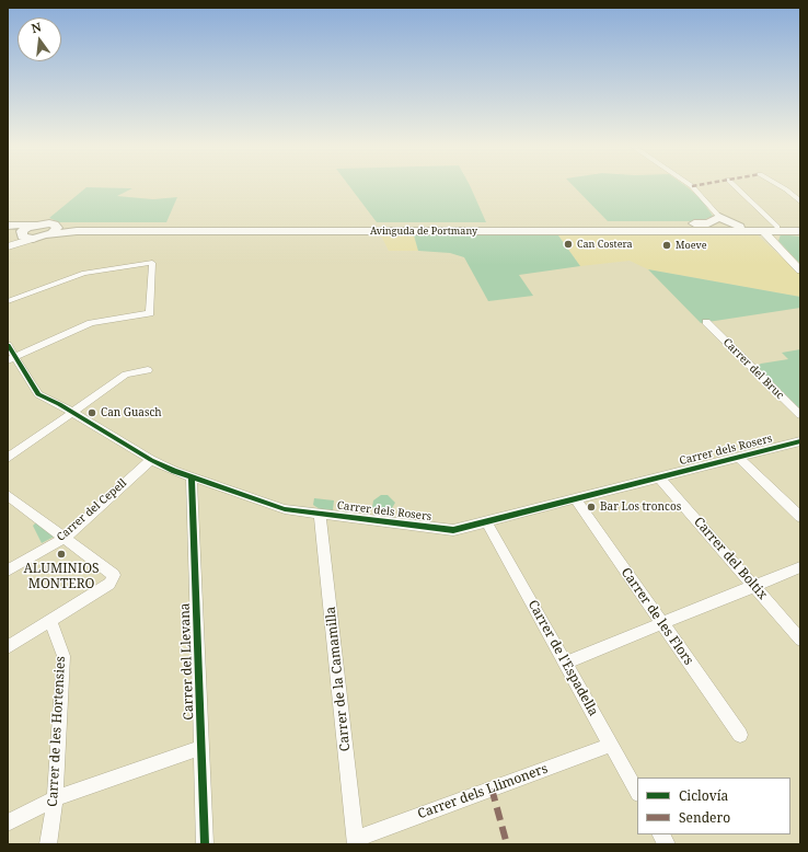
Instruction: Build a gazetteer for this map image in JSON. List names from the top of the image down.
{
  "streets": {
    "main road": ["Avinguda de Portmany"],
    "street": [
      "Carrer del Bruc",
      "Carrer dels Rosers",
      "Carrer del Cepell",
      "Carrer del Boltix",
      "Carrer de les Flors",
      "Carrer de l'Espadella",
      "Carrer del Llevana",
      "Carrer de la Camamilla",
      "Carrer de les Hortensies",
      "Carrer dels Llimoners"
    ]
  },
  "crossings": [
    ["Carrer dels Rosers", "Carrer del Cepell"],
    ["Carrer dels Rosers", "Carrer del Boltix"],
    ["Carrer dels Rosers", "Carrer de les Flors"],
    ["Carrer dels Rosers", "Carrer de l'Espadella"],
    ["Carrer dels Rosers", "Carrer del Llevana"],
    ["Carrer dels Rosers", "Carrer de la Camamilla"],
    ["Carrer de l'Espadella", "Carrer dels Llimoners"],
    ["Carrer de la Camamilla", "Carrer dels Llimoners"]
  ],
  "places": [
    "Can Costera",
    "Moeve",
    "Can Guasch",
    "Bar Los troncos",
    "ALUMINIOS MONTERO"
  ],
  "legend": ["Ciclovía", "Sendero"],
  "north": "top"
}
